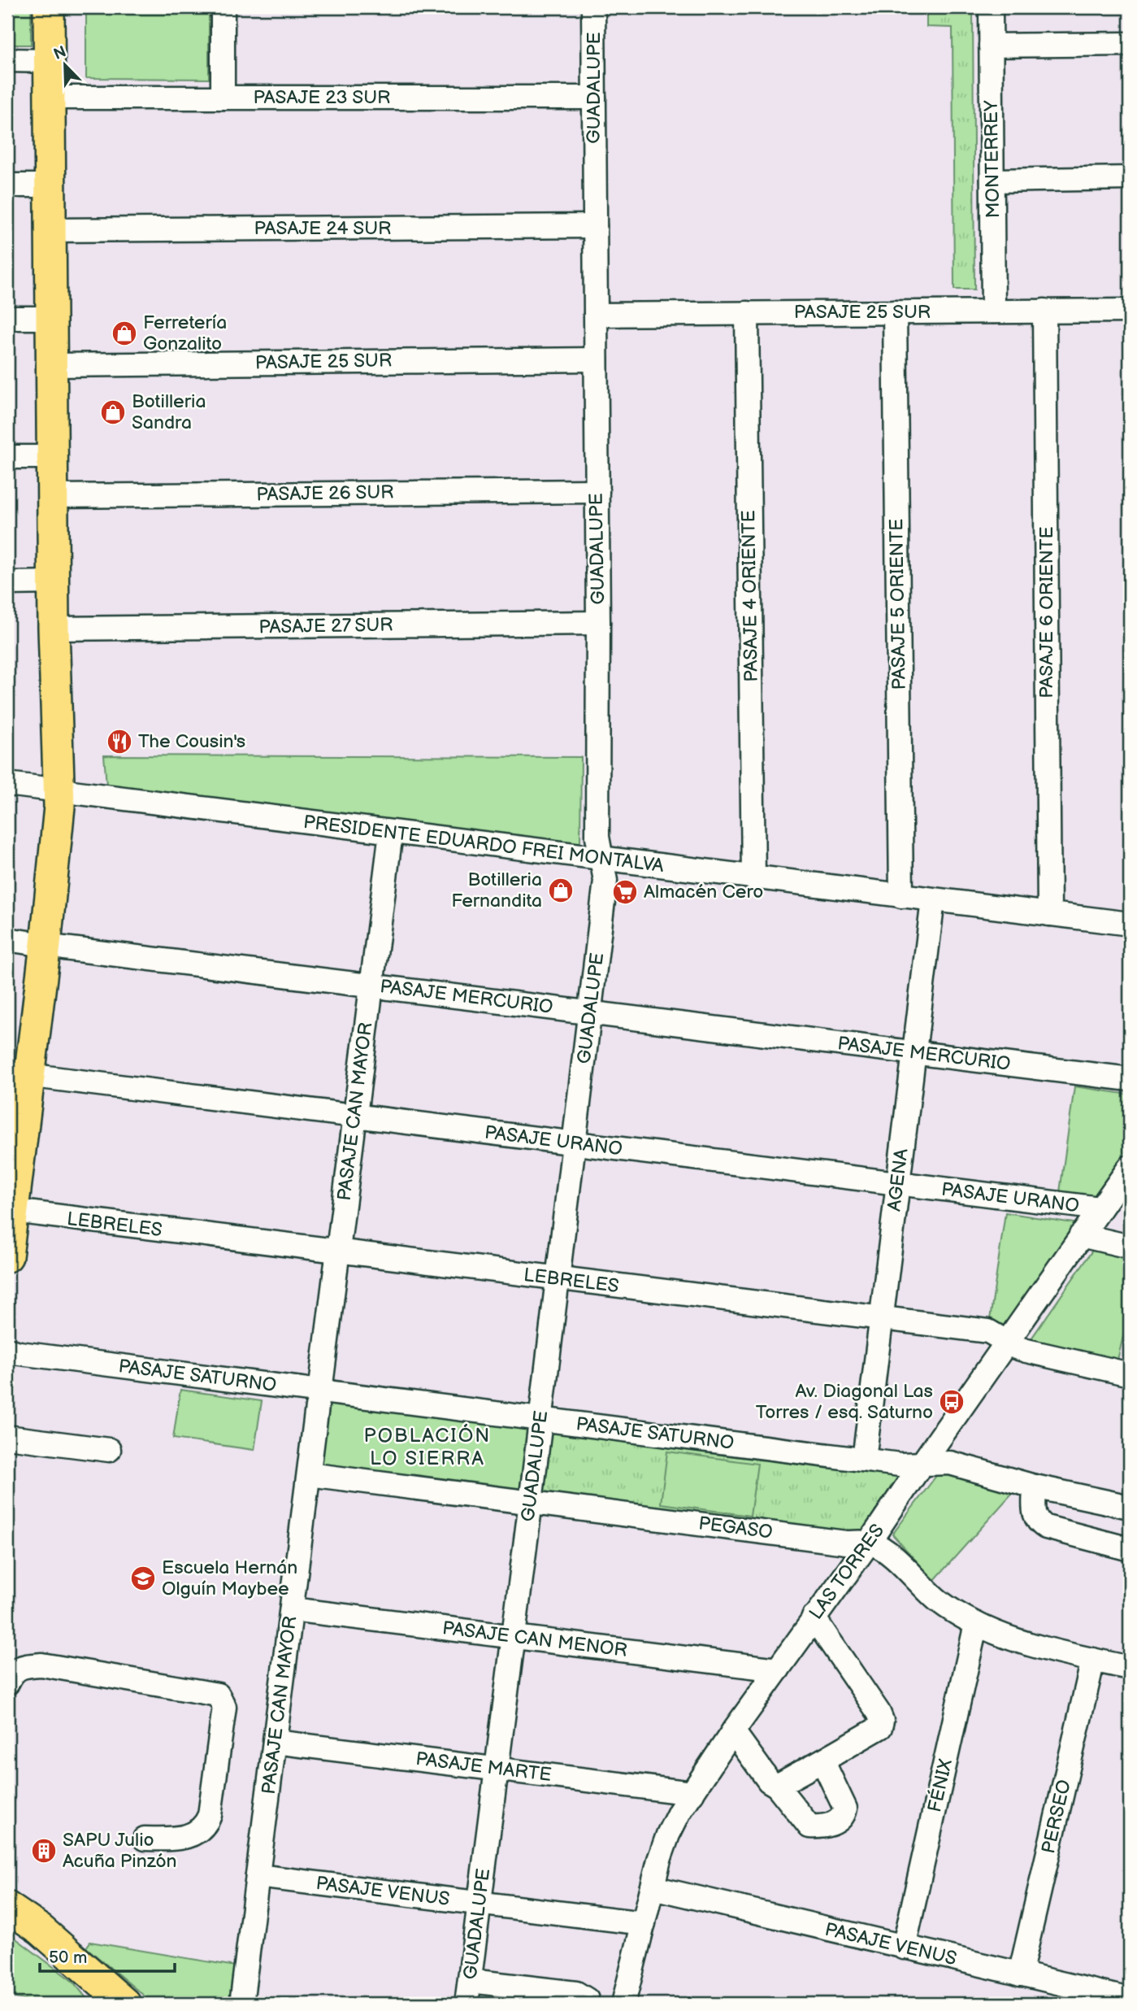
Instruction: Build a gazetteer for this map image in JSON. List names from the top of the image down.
{
  "streets": {
    "street": [
      "GUADALUPE",
      "PASAJE 23 SUR",
      "MONTERREY",
      "PASAJE 24 SUR",
      "PASAJE 25 SUR",
      "PASAJE 26 SUR",
      "PASAJE 4 ORIENTE",
      "PASAJE 5 ORIENTE",
      "PASAJE 6 ORIENTE",
      "PASAJE 27 SUR",
      "PRESIDENTE EDUARDO FREI MONTALVA",
      "PASAJE MERCURIO",
      "PASAJE CAN MAYOR",
      "PASAJE URANO",
      "AGENA",
      "LEBRELES",
      "PASAJE SATURNO",
      "PEGASO",
      "LAS TORRES",
      "PASAJE CAN MENOR",
      "PASAJE MARTE",
      "FÉNIX",
      "PERSEO",
      "PASAJE VENUS"
    ]
  },
  "crossings": [
    ["GUADALUPE", "PASAJE 23 SUR"],
    ["GUADALUPE", "PASAJE 24 SUR"],
    ["GUADALUPE", "PASAJE 25 SUR"],
    ["GUADALUPE", "PASAJE 26 SUR"],
    ["GUADALUPE", "PASAJE 27 SUR"],
    ["GUADALUPE", "PRESIDENTE EDUARDO FREI MONTALVA"],
    ["GUADALUPE", "PASAJE MERCURIO"],
    ["GUADALUPE", "PASAJE URANO"],
    ["GUADALUPE", "LEBRELES"],
    ["GUADALUPE", "PASAJE SATURNO"],
    ["GUADALUPE", "PEGASO"],
    ["GUADALUPE", "PASAJE CAN MENOR"],
    ["GUADALUPE", "PASAJE MARTE"],
    ["GUADALUPE", "PASAJE VENUS"],
    ["MONTERREY", "PASAJE 25 SUR"],
    ["PASAJE 25 SUR", "PASAJE 4 ORIENTE"],
    ["PASAJE 25 SUR", "PASAJE 5 ORIENTE"],
    ["PASAJE 25 SUR", "PASAJE 6 ORIENTE"],
    ["PASAJE 4 ORIENTE", "PRESIDENTE EDUARDO FREI MONTALVA"],
    ["PASAJE 5 ORIENTE", "PRESIDENTE EDUARDO FREI MONTALVA"],
    ["PASAJE 6 ORIENTE", "PRESIDENTE EDUARDO FREI MONTALVA"],
    ["PRESIDENTE EDUARDO FREI MONTALVA", "PASAJE CAN MAYOR"],
    ["PRESIDENTE EDUARDO FREI MONTALVA", "AGENA"],
    ["PASAJE MERCURIO", "PASAJE CAN MAYOR"],
    ["PASAJE MERCURIO", "AGENA"],
    ["PASAJE CAN MAYOR", "PASAJE URANO"],
    ["PASAJE CAN MAYOR", "LEBRELES"],
    ["PASAJE CAN MAYOR", "PASAJE SATURNO"],
    ["PASAJE CAN MAYOR", "PEGASO"],
    ["PASAJE CAN MAYOR", "PASAJE CAN MENOR"],
    ["PASAJE CAN MAYOR", "PASAJE MARTE"],
    ["PASAJE CAN MAYOR", "PASAJE VENUS"],
    ["PASAJE URANO", "AGENA"],
    ["PASAJE URANO", "LAS TORRES"],
    ["AGENA", "LEBRELES"],
    ["AGENA", "PASAJE SATURNO"],
    ["LEBRELES", "LAS TORRES"],
    ["PASAJE SATURNO", "LAS TORRES"],
    ["PEGASO", "LAS TORRES"],
    ["LAS TORRES", "PASAJE CAN MENOR"],
    ["LAS TORRES", "PASAJE MARTE"],
    ["LAS TORRES", "PASAJE VENUS"],
    ["FÉNIX", "PASAJE VENUS"],
    ["PERSEO", "PASAJE VENUS"]
  ],
  "districts": ["POBLACIÓN LO SIERRA"],
  "places": {
    "shop": ["Ferretería Gonzalito", "Botilleria Sandra", "Botilleria Fernandita"],
    "restaurant": ["The Cousin's"],
    "supermarket": ["Almacén Cero"],
    "bus stop": ["Av. Diagonal Las Torres / esq. Saturno"],
    "school or university": ["Escuela Hernán Olguín Maybee"],
    "building": ["SAPU Julio Acuña Pinzón"]
  },
  "scale_bar": "50 m",
  "north": "top left"
}
